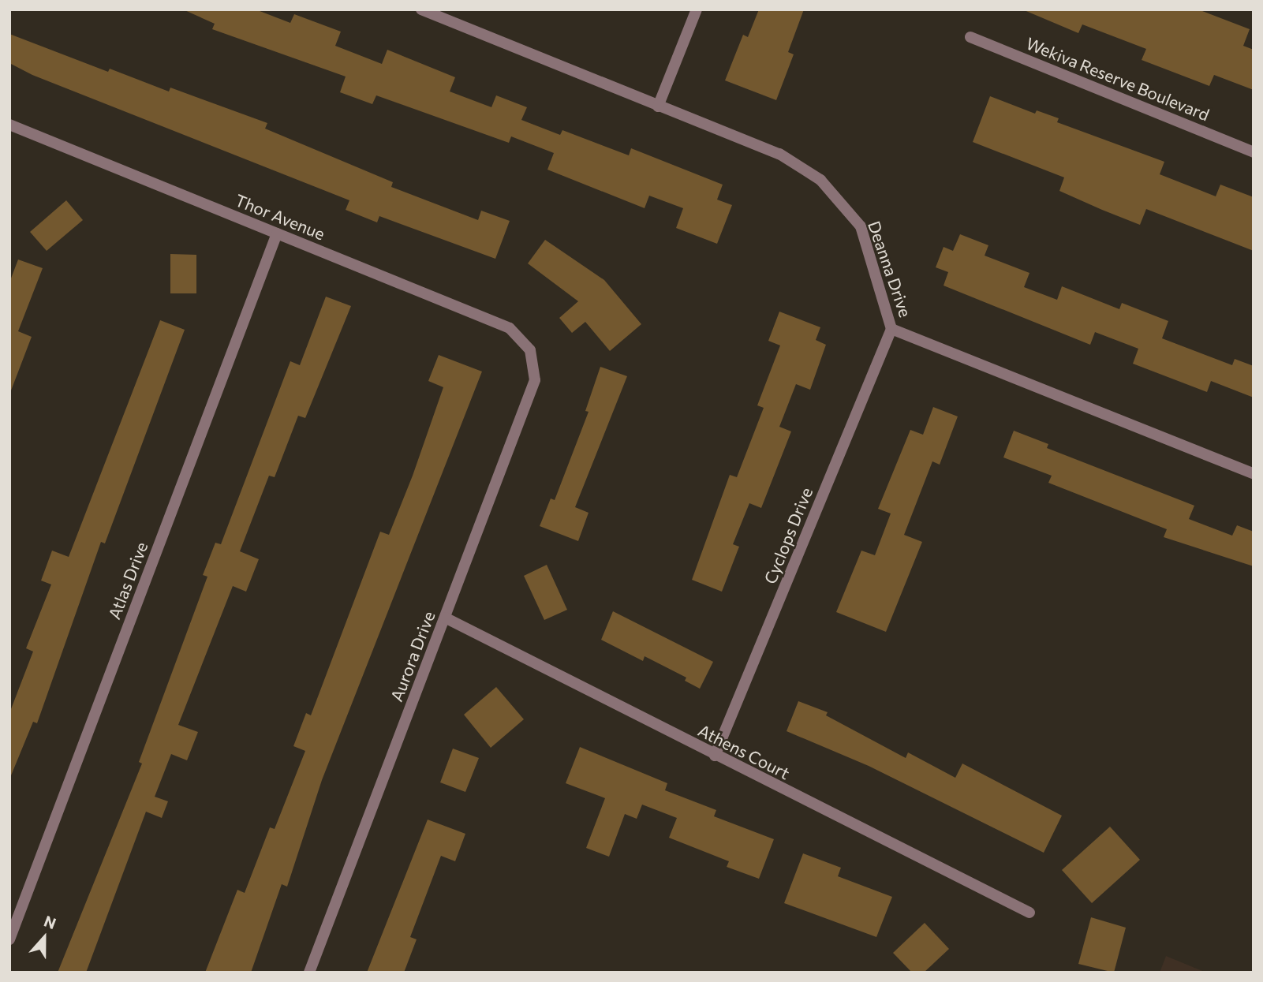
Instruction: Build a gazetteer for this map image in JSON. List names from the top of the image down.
{
  "streets": {
    "street": [
      "Wekiva Reserve Boulevard",
      "Thor Avenue",
      "Deanna Drive",
      "Cyclops Drive",
      "Atlas Drive",
      "Aurora Drive",
      "Athens Court"
    ]
  },
  "crossings": [
    ["Thor Avenue", "Atlas Drive"],
    ["Thor Avenue", "Aurora Drive"],
    ["Deanna Drive", "Cyclops Drive"],
    ["Cyclops Drive", "Athens Court"],
    ["Aurora Drive", "Athens Court"]
  ],
  "north": "top"
}
